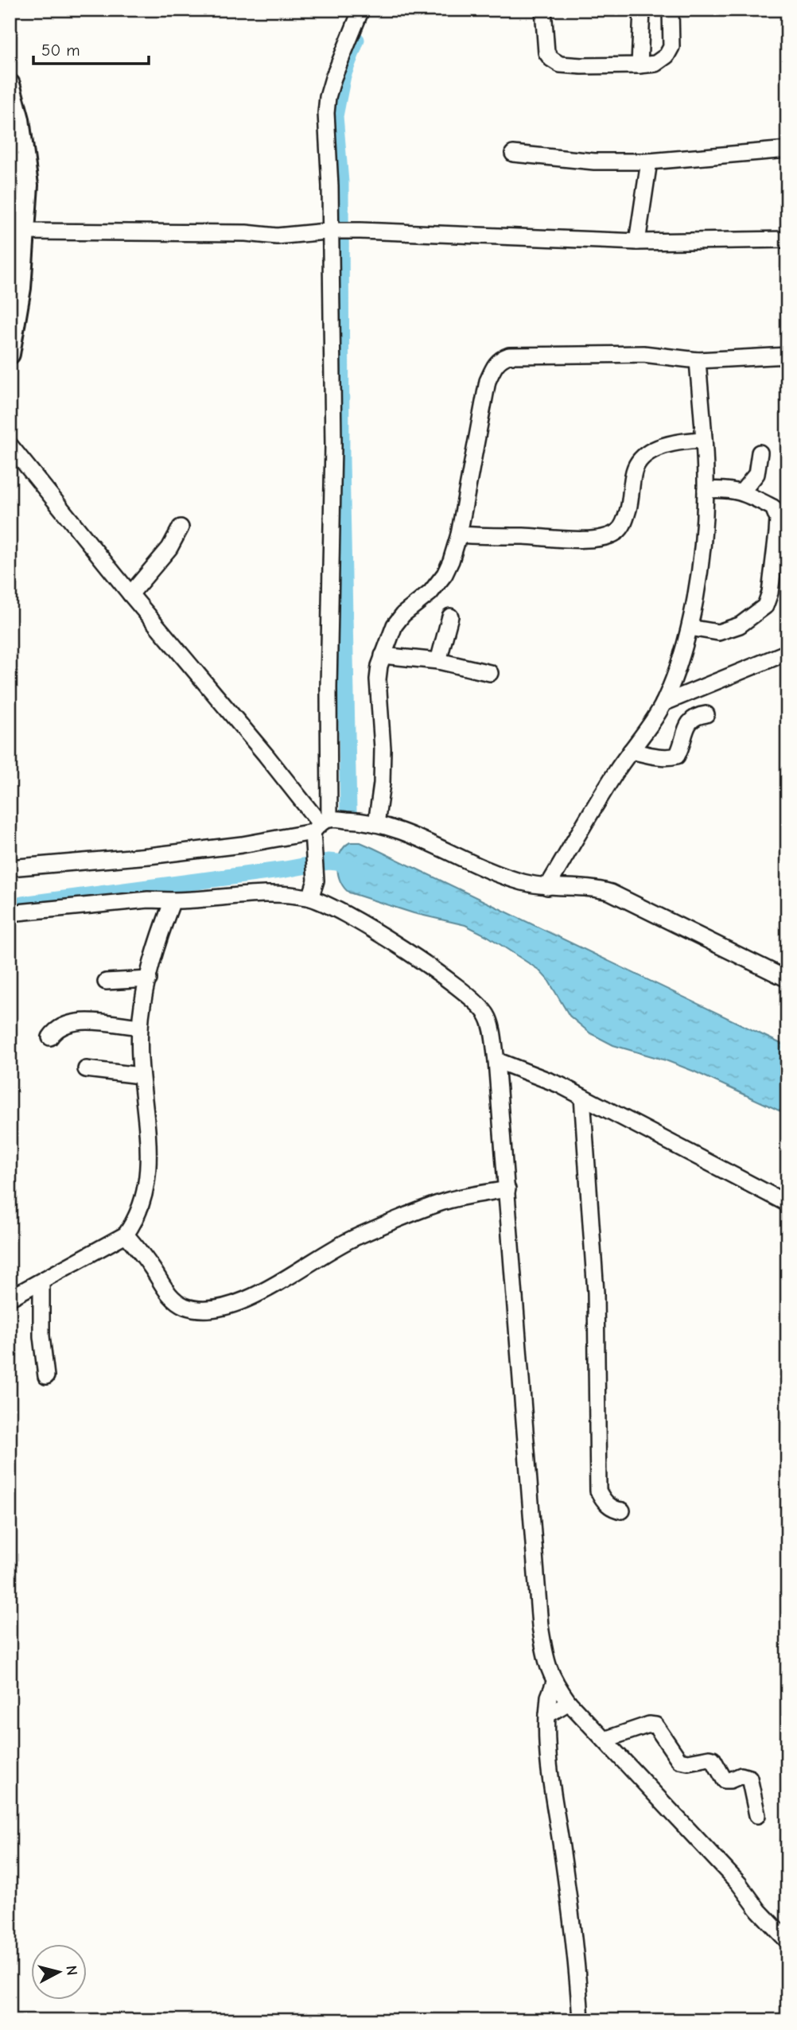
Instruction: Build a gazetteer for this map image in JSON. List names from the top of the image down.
{
  "scale_bar": "50 m",
  "north": "right"
}
